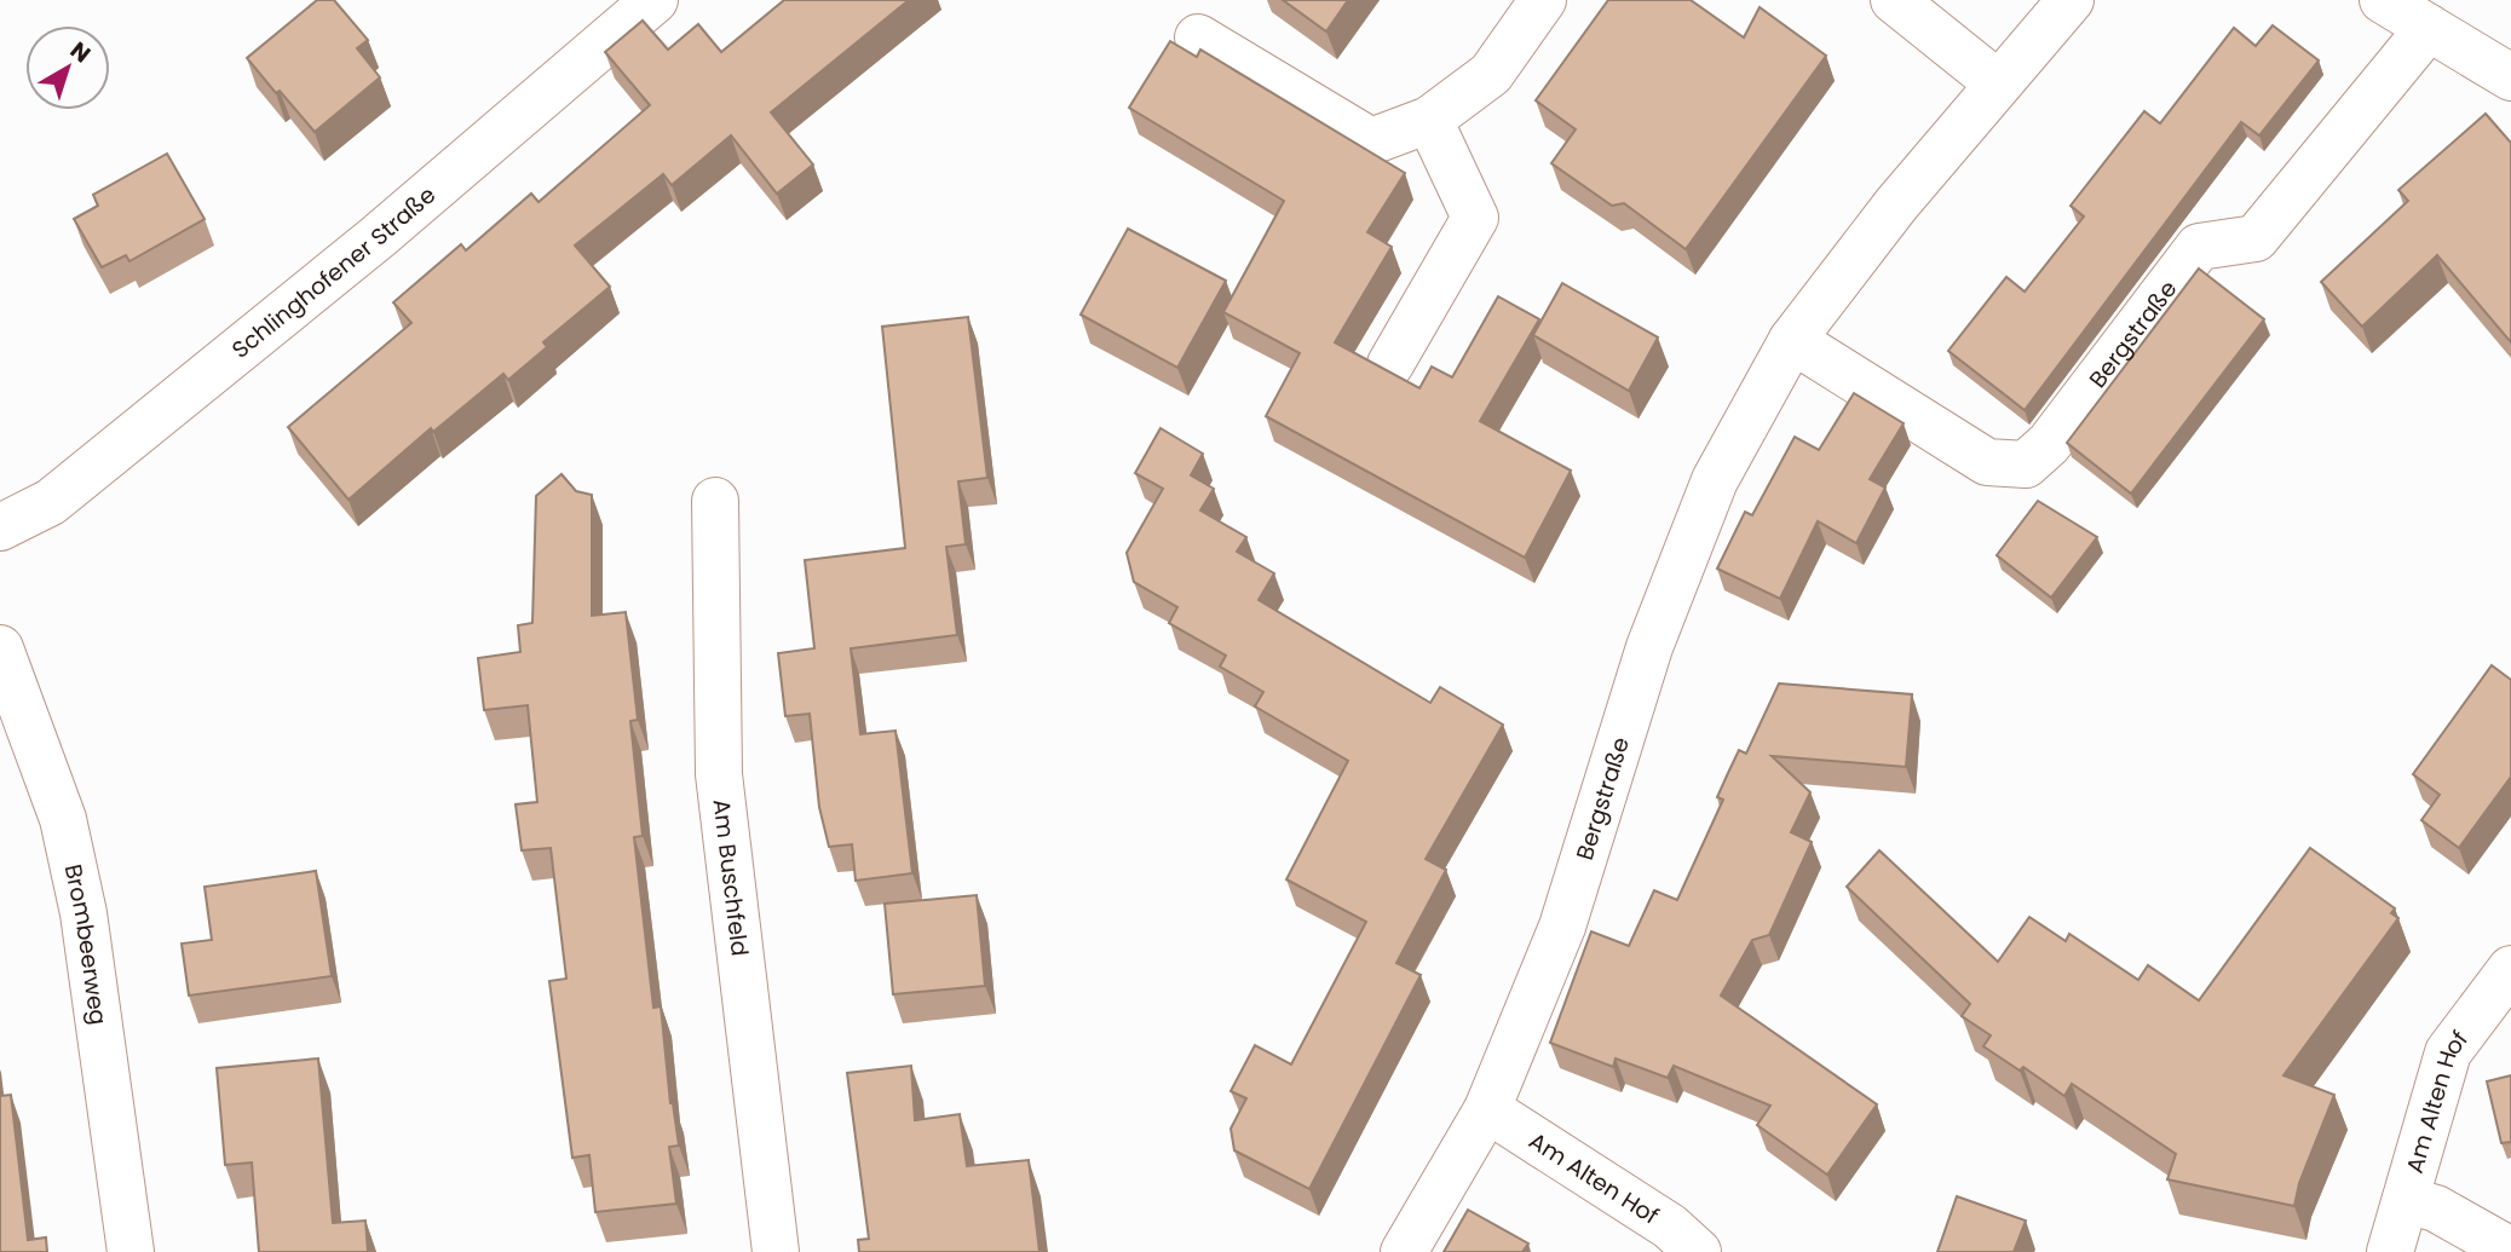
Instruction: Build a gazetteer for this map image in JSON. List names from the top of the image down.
{
  "streets": {
    "street": [
      "Schlinghofener Straße",
      "Bergstraße",
      "Am Buschfeld",
      "Brombeerweg",
      "Am Alten Hof"
    ]
  },
  "crossings": [
    ["Bergstraße", "Am Alten Hof"]
  ],
  "north": "top right"
}
